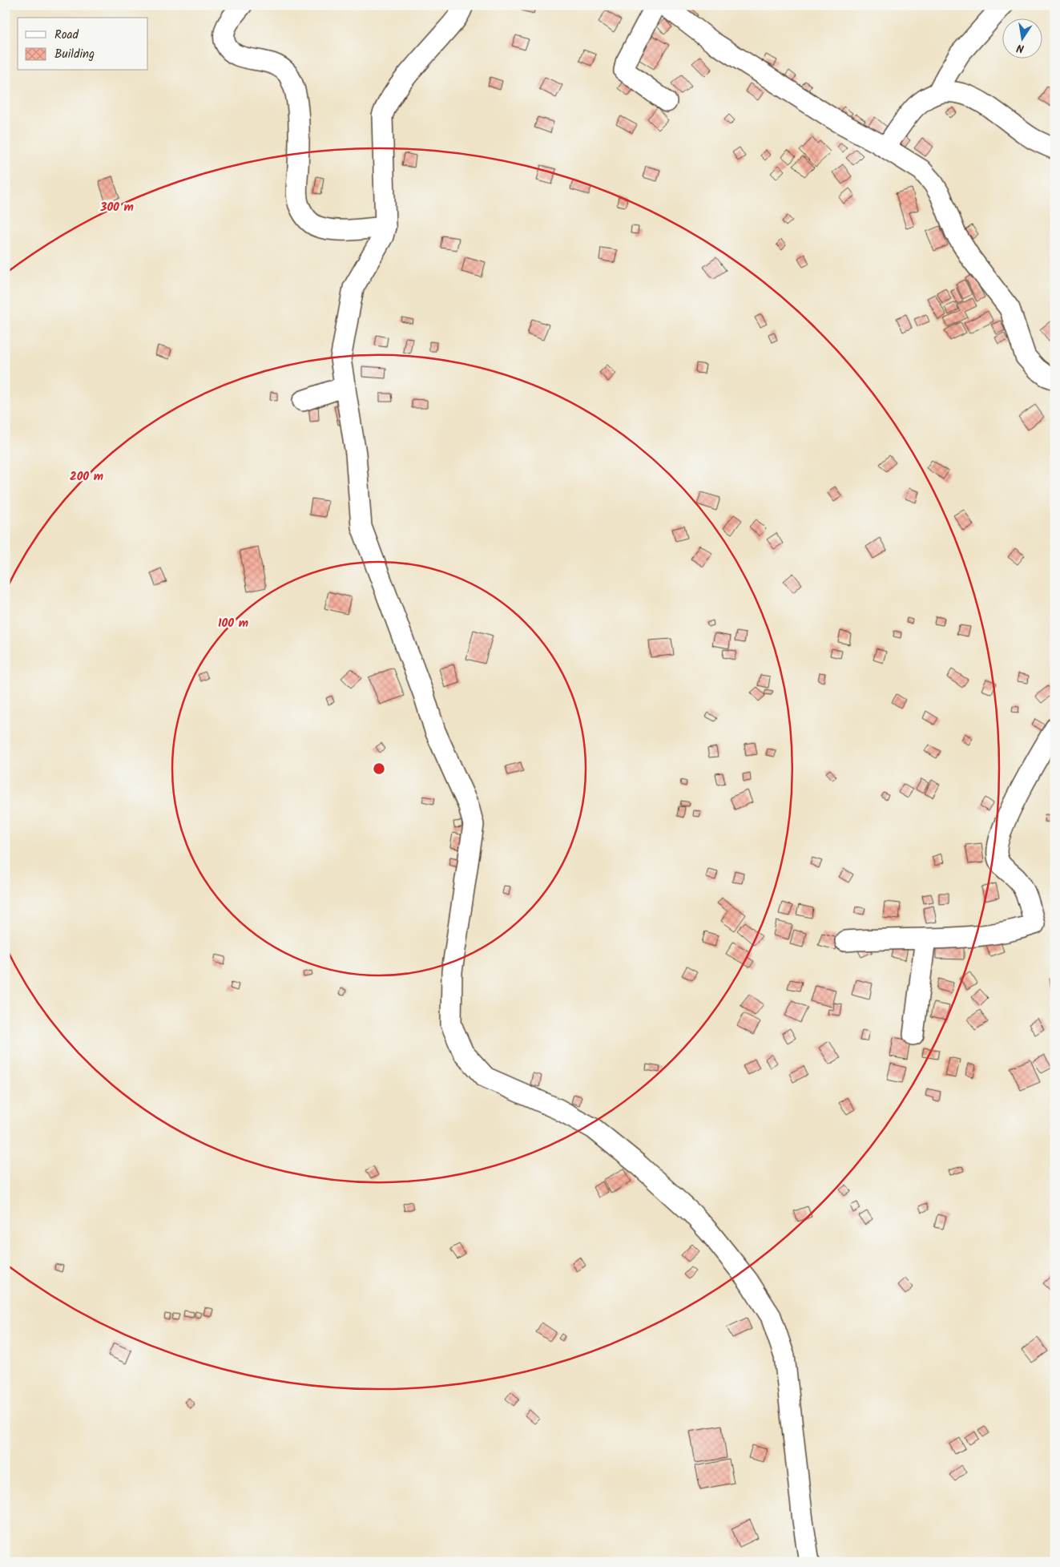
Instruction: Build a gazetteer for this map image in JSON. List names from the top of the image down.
{
  "legend": ["Road", "Building"],
  "north": "bottom",
  "rings": ["300 m", "200 m", "100 m"]
}
